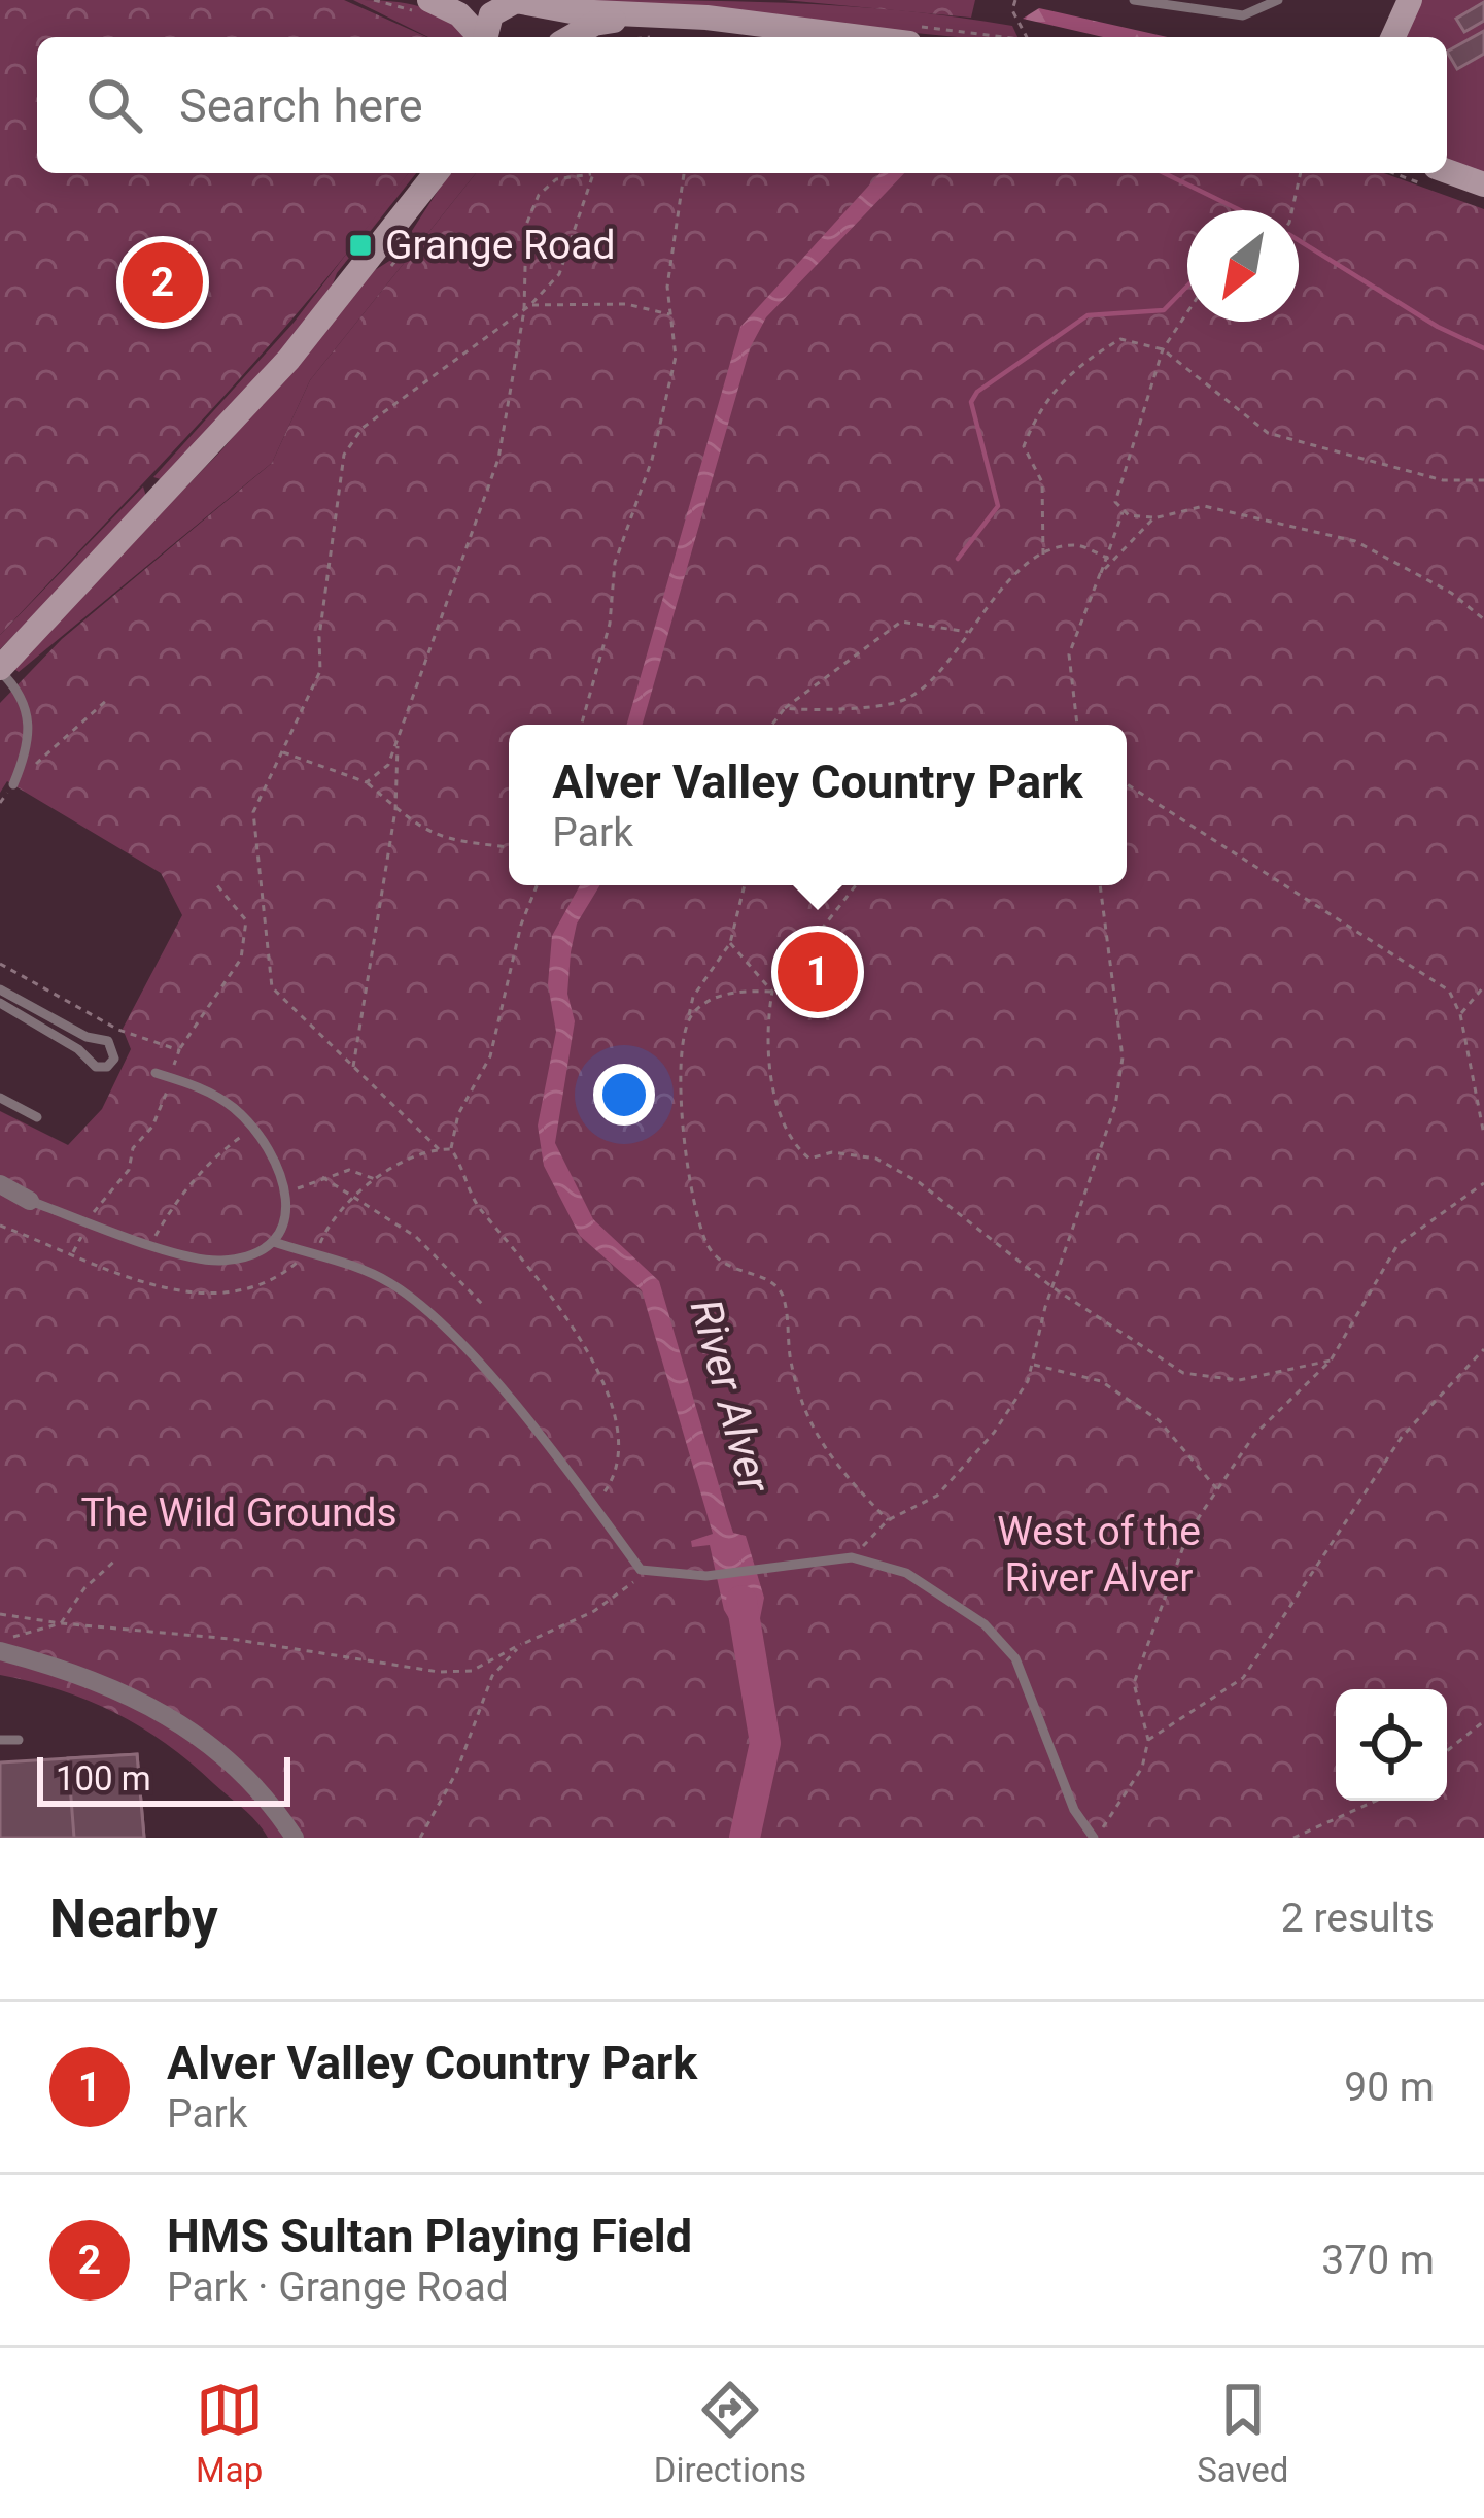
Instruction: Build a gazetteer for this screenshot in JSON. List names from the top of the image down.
{
  "water": ["River Alver"],
  "parks": ["The Wild Grounds", "West of the River Alver"],
  "places": {
    "transit": ["Grange Road"]
  },
  "scale_bar": "100 m",
  "north": "bottom left",
  "page": {
    "search": "Search here",
    "pins": ["2", "1"],
    "popup": ["Alver Valley Country Park", "Park"],
    "scale": "100 m",
    "heading": ["Nearby", "2 results"],
    "list": [
      {
        "mark": "1",
        "name": "Alver Valley Country Park",
        "note": "Park",
        "value": "90 m"
      },
      {
        "mark": "2",
        "name": "HMS Sultan Playing Field",
        "note": "Park · Grange Road",
        "value": "370 m"
      }
    ],
    "nav": ["Map", "Directions", "Saved"]
  }
}
